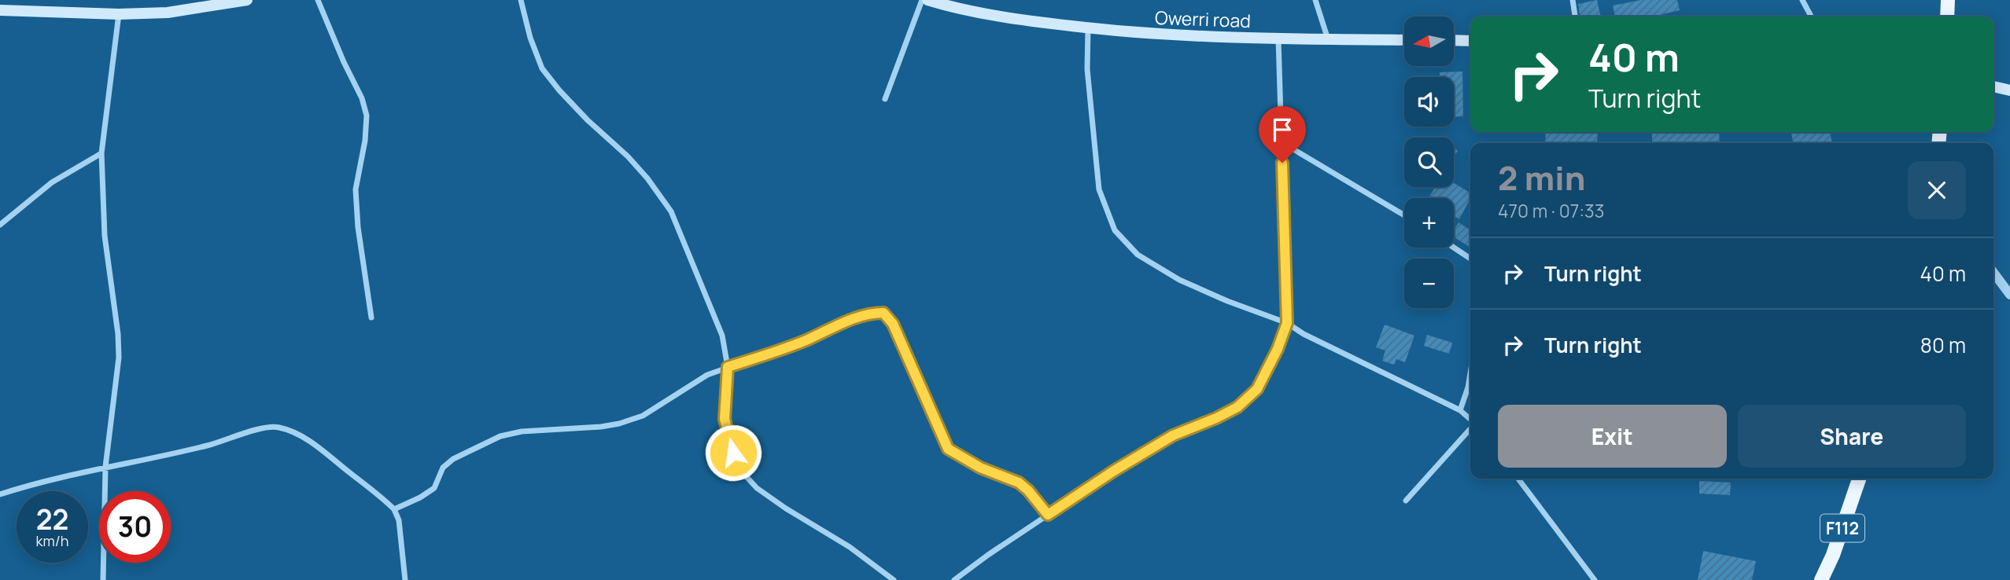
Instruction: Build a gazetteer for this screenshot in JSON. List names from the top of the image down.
{
  "streets": {
    "main road": ["Owerri road", "F112"]
  },
  "north": "left",
  "page": {
    "map_buttons": ["+", "−"],
    "turn": ["40 m", "Turn right"],
    "heading": ["2 min", "470 m · 07:33"],
    "list": [
      {
        "name": "Turn right",
        "value": "40 m"
      },
      {
        "name": "Turn right",
        "value": "80 m"
      }
    ],
    "buttons": ["Exit", "Share"],
    "speed": "22 km/h",
    "limit": "30"
  }
}
